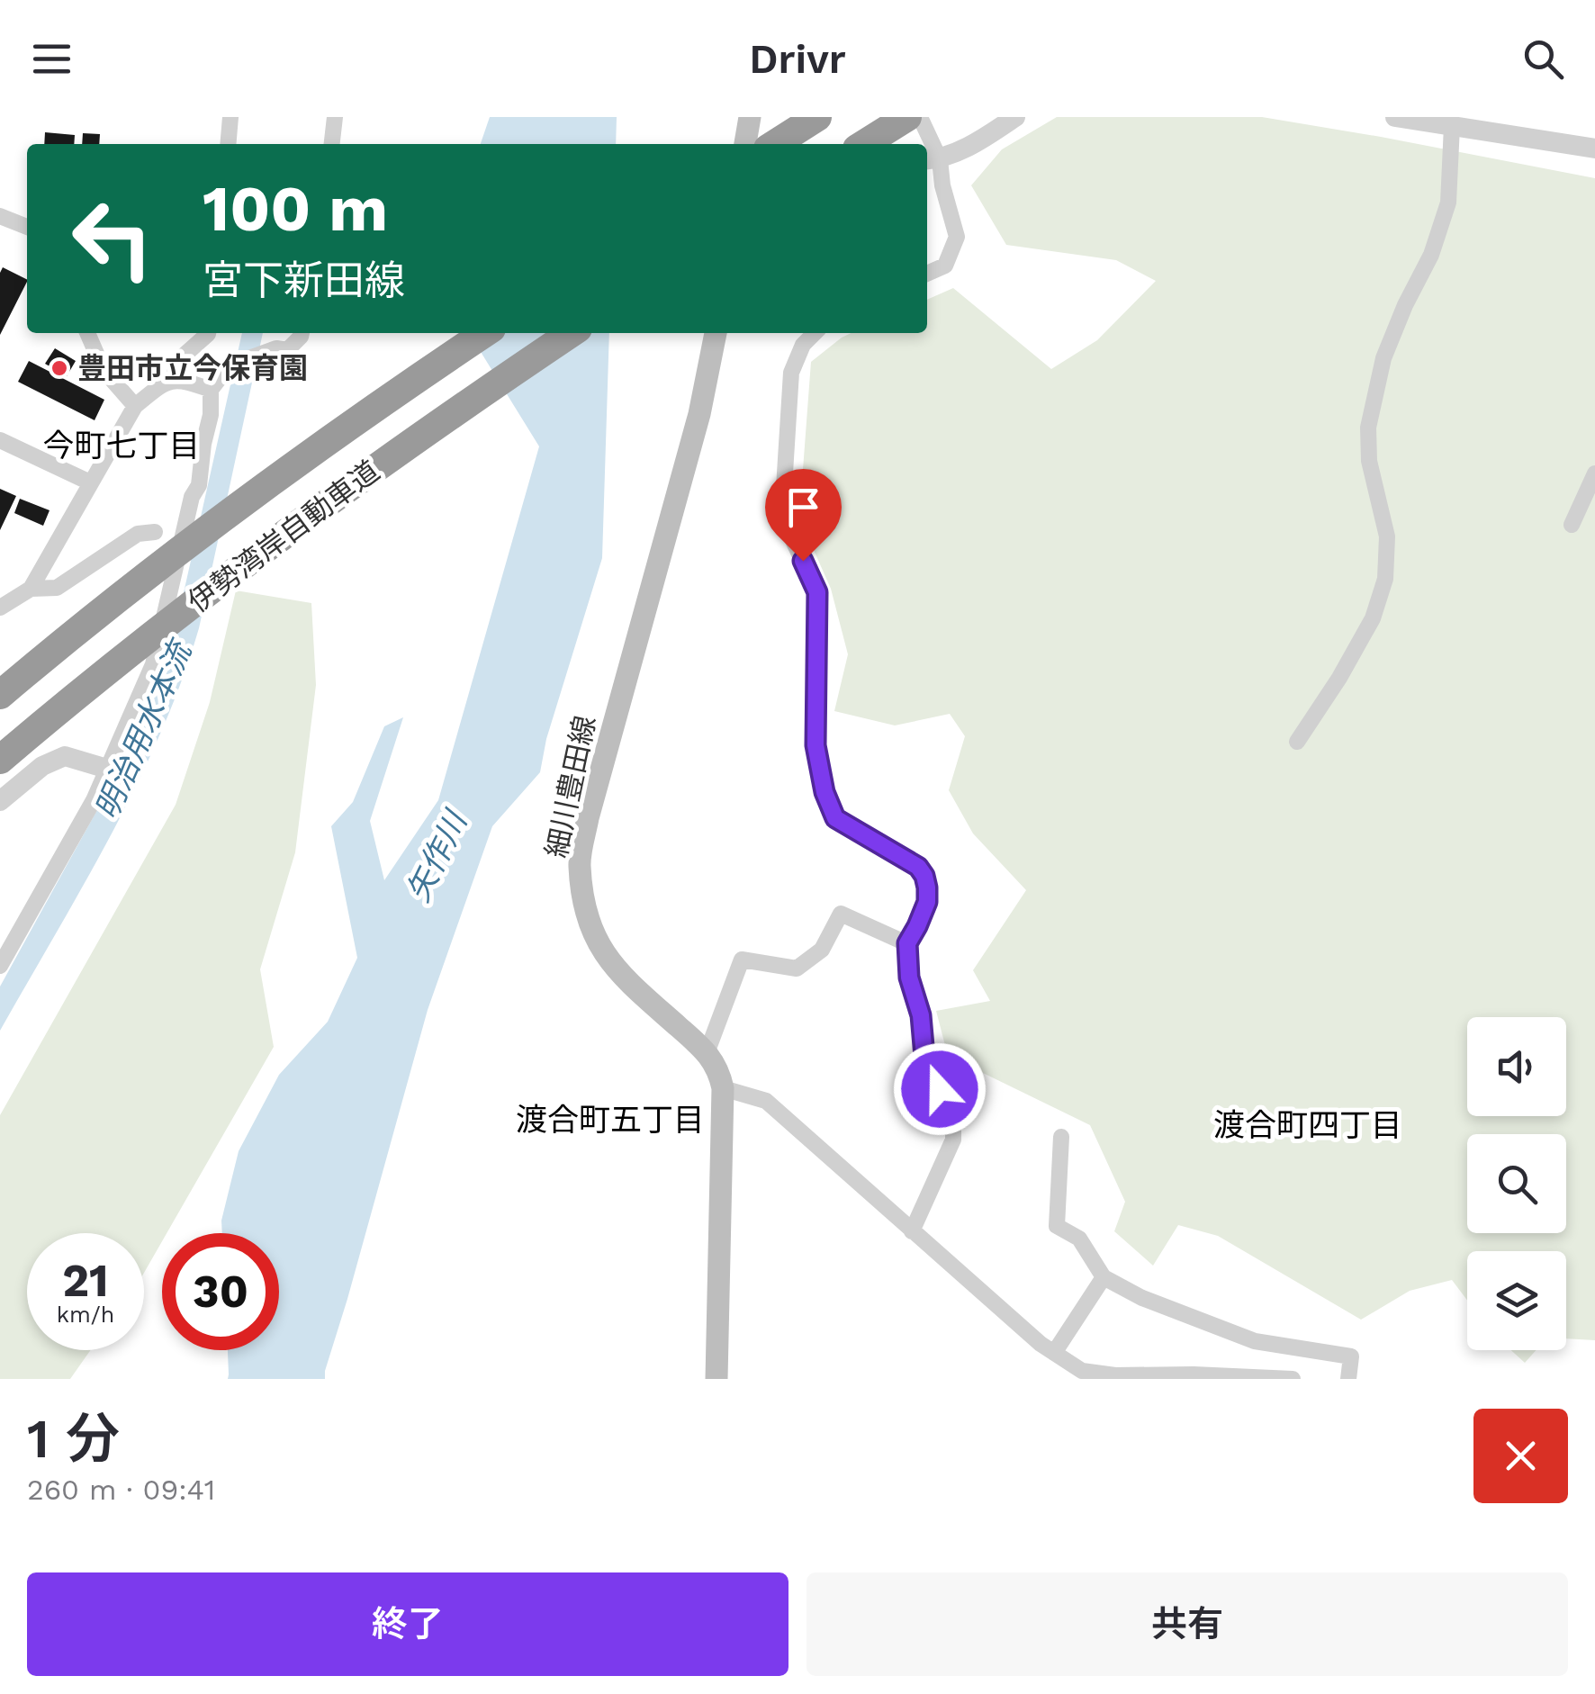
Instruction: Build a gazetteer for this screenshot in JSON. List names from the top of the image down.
{
  "streets": {
    "highway": ["伊勢湾岸自動車道"],
    "main road": ["細川豊田線"]
  },
  "districts": ["今町七丁目", "渡合町五丁目", "渡合町四丁目"],
  "water": ["明治用水本流", "矢作川"],
  "places": ["豊田市立今保育園"],
  "page": {
    "header": "Drivr",
    "turn": ["100 m", "宮下新田線"],
    "speed": "21 km/h",
    "limit": "30",
    "heading": ["1 分", "260 m · 09:41"],
    "buttons": ["終了", "共有"]
  }
}
